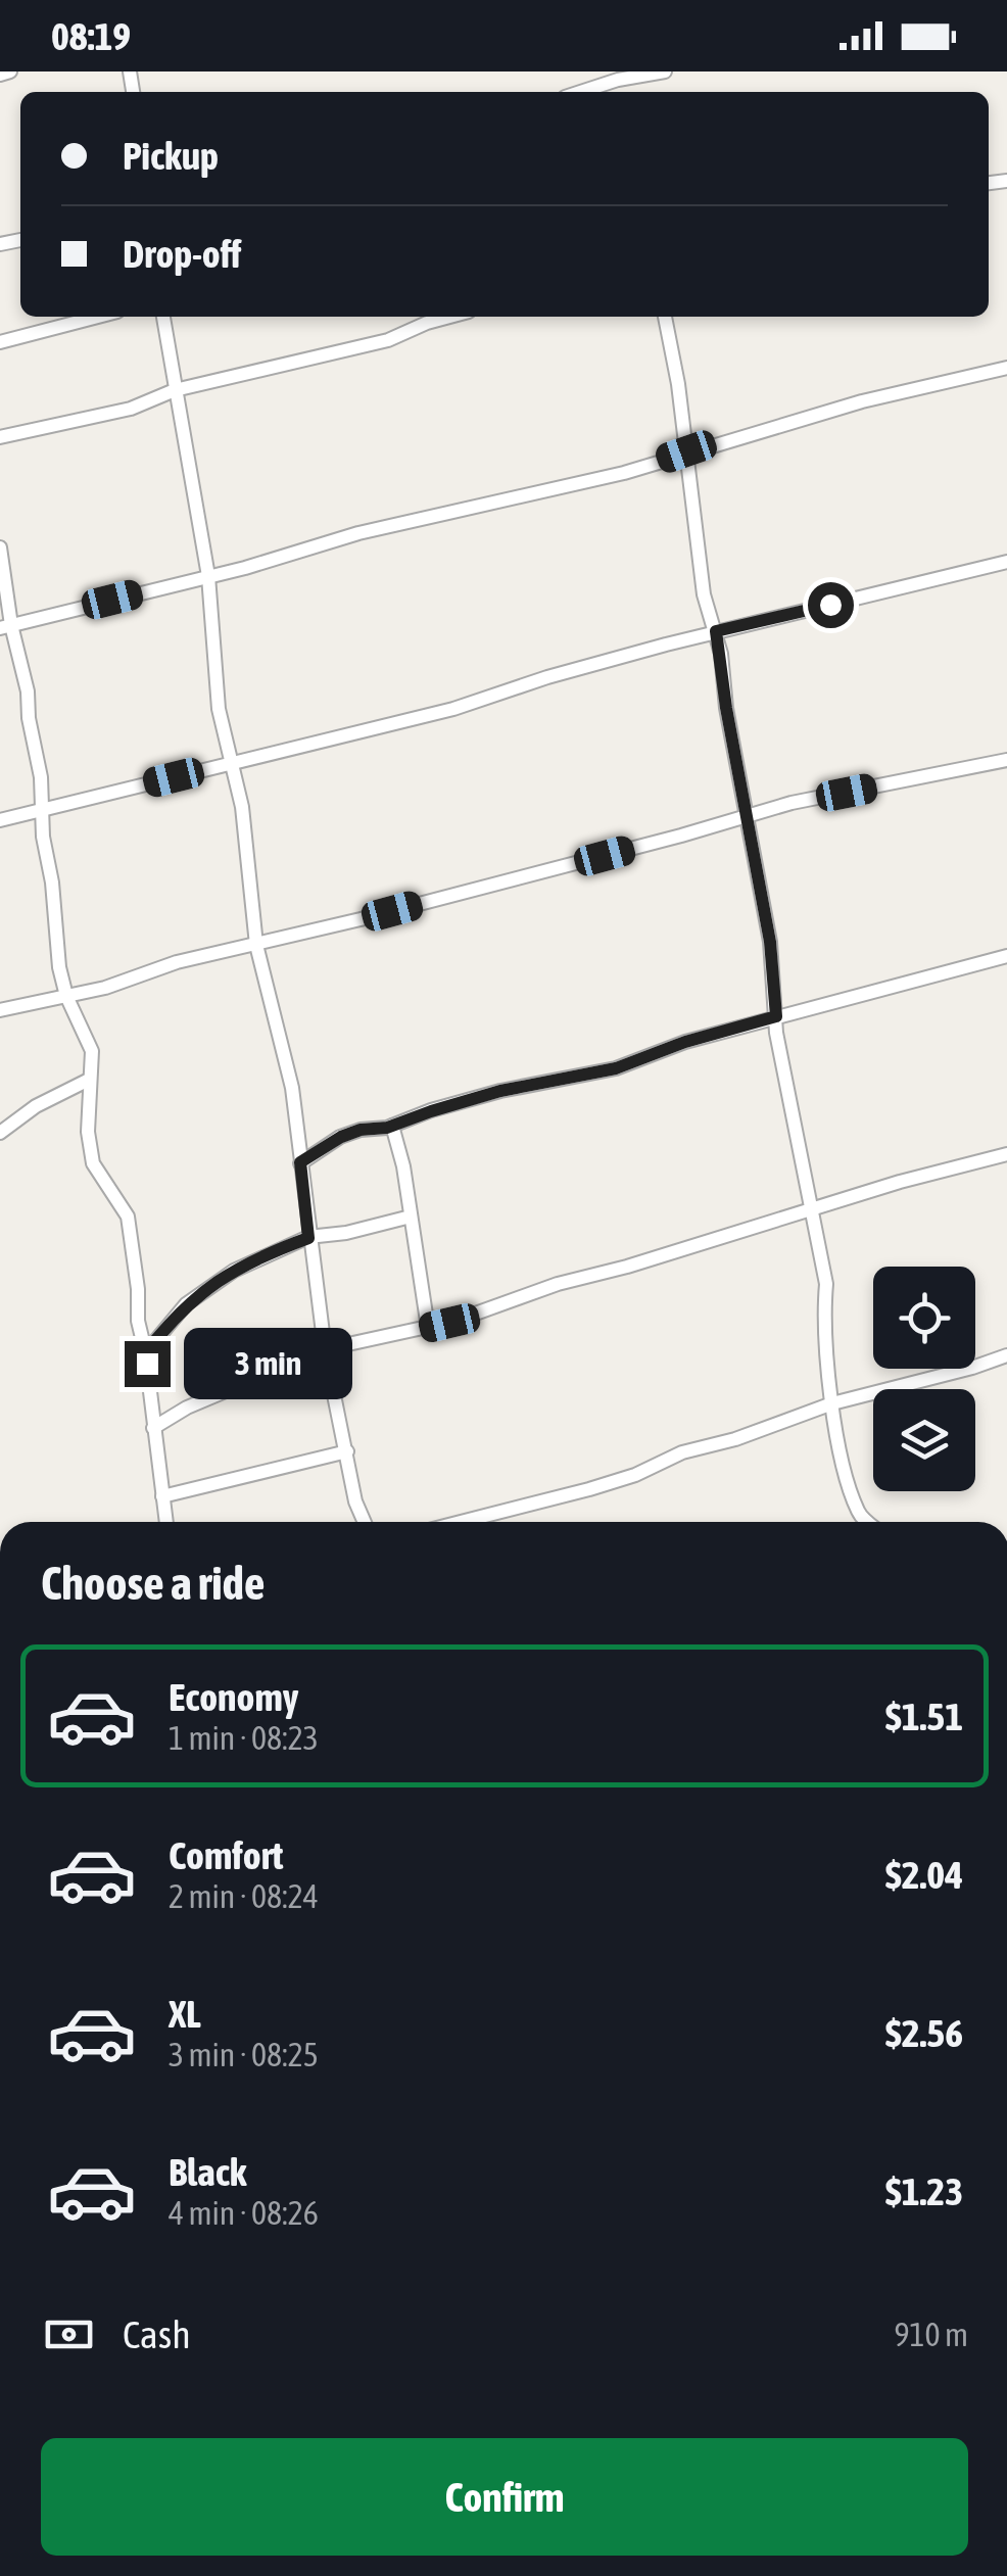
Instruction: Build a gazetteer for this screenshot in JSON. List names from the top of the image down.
{
  "page": {
    "status": "08:19",
    "banner": ["Pickup", "Drop-off"],
    "bubble": "3 min",
    "heading": "Choose a ride",
    "list": [
      {
        "name": "Economy",
        "note": "1 min · 08:23",
        "value": "$1.51"
      },
      {
        "name": "Comfort",
        "note": "2 min · 08:24",
        "value": "$2.04"
      },
      {
        "name": "XL",
        "note": "3 min · 08:25",
        "value": "$2.56"
      },
      {
        "name": "Black",
        "note": "4 min · 08:26",
        "value": "$1.23"
      }
    ],
    "pay": ["Cash", "910 m"],
    "buttons": "Confirm"
  }
}
